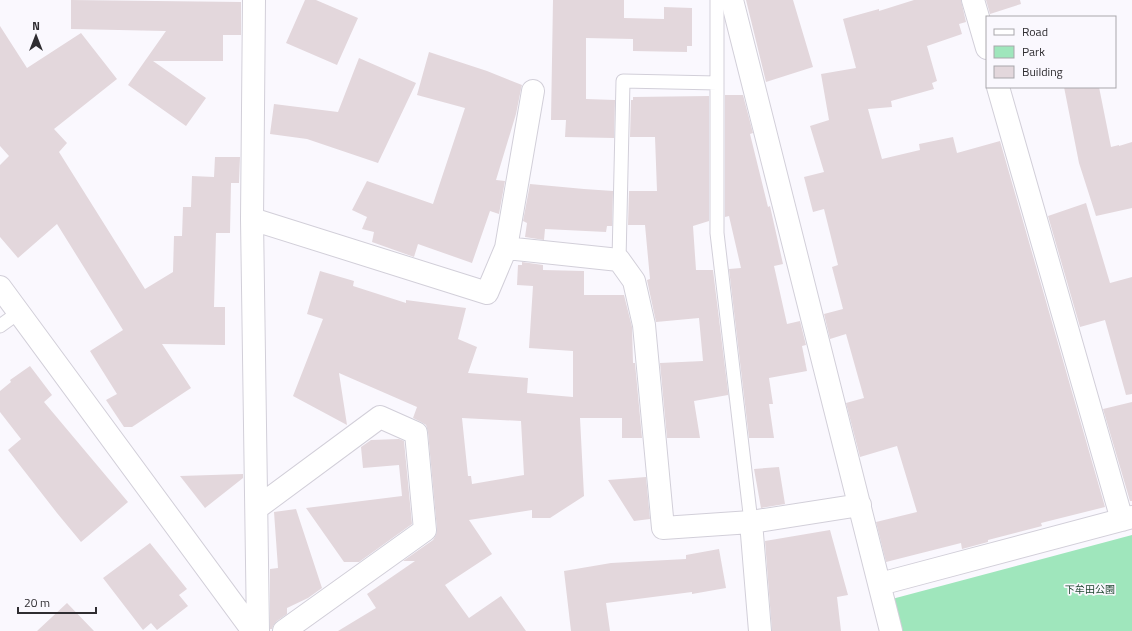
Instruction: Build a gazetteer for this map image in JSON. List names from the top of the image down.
{
  "parks": ["下牟田公園"],
  "legend": ["Road", "Park", "Building"],
  "scale_bar": "20 m",
  "north": "top"
}
